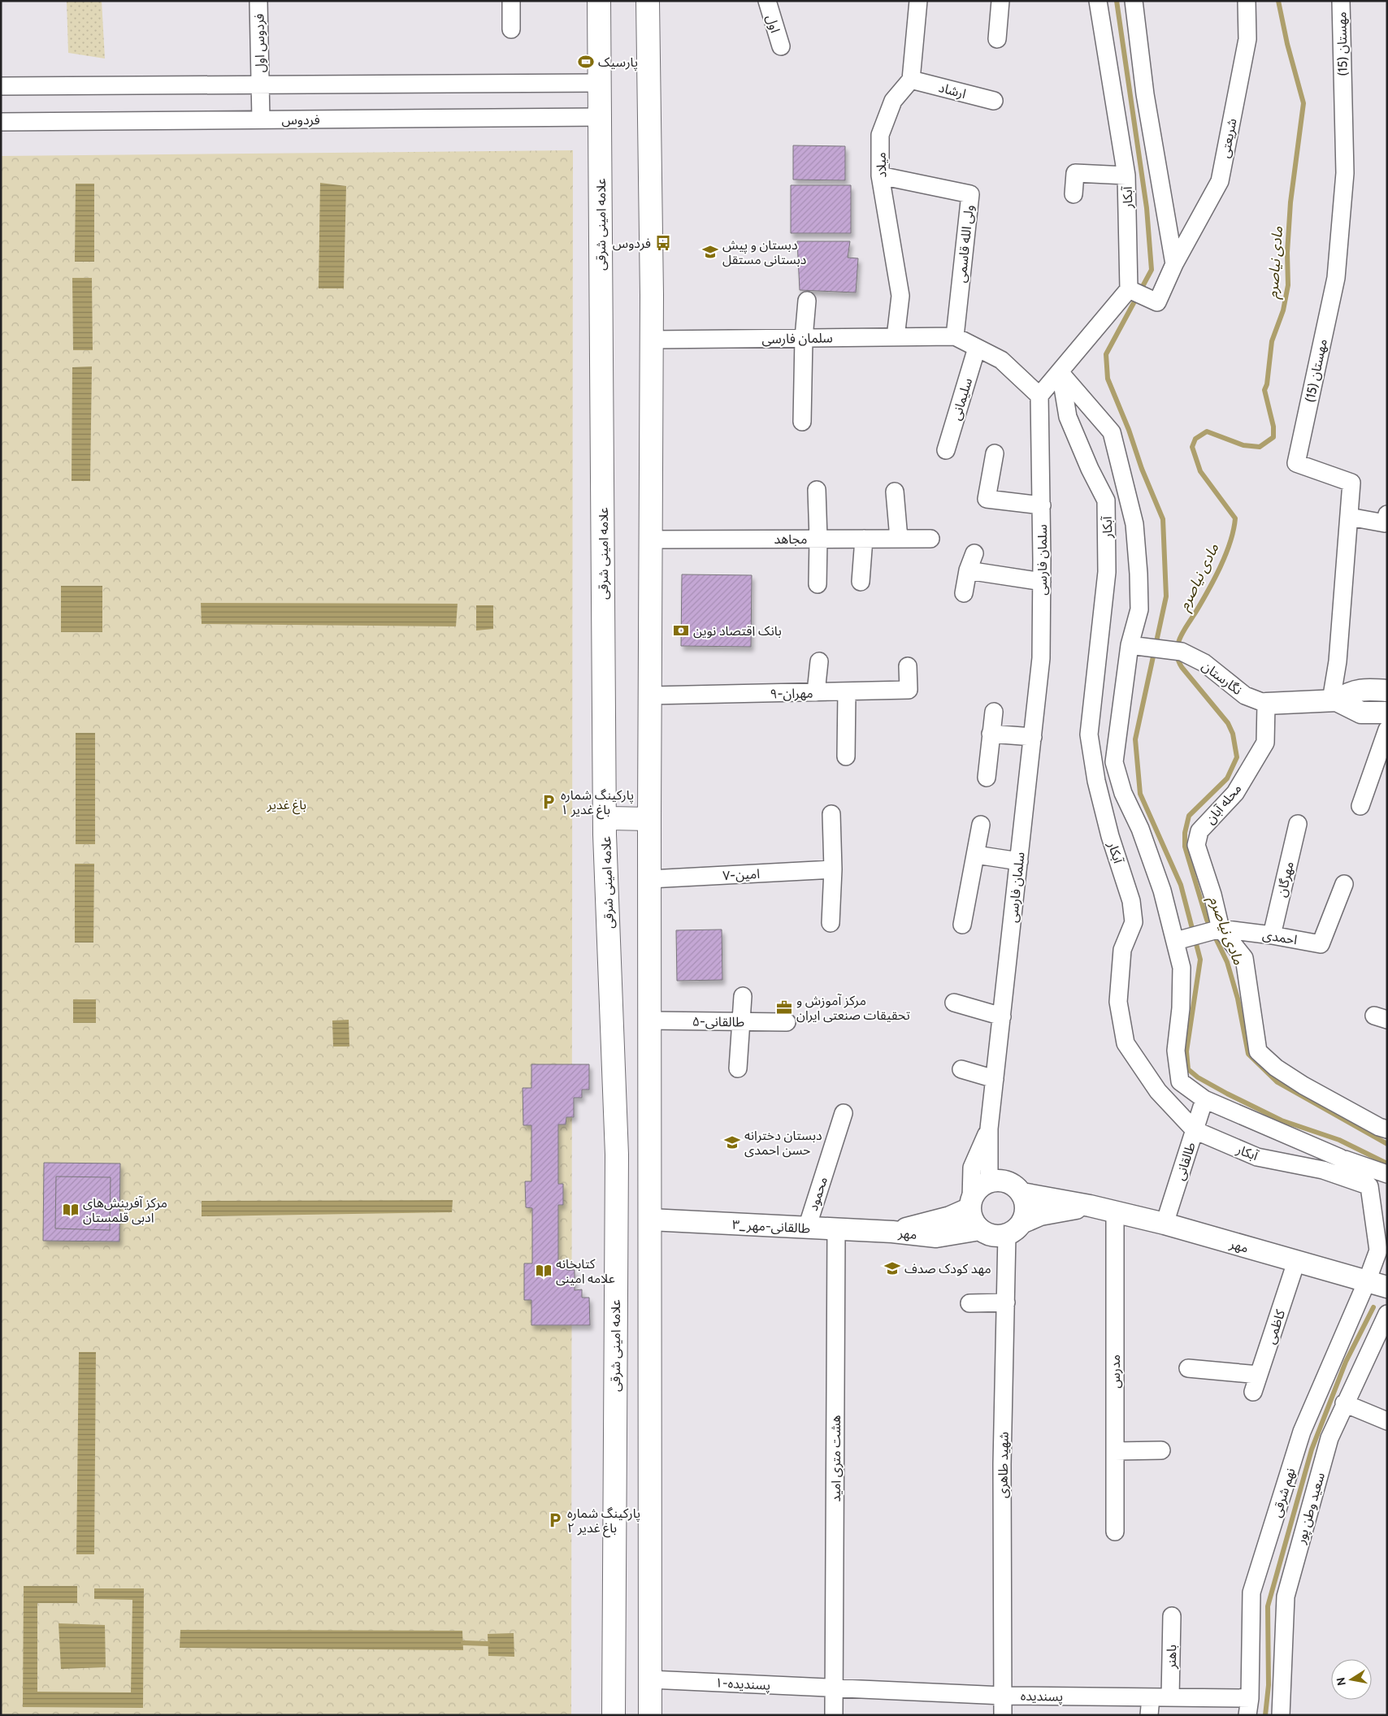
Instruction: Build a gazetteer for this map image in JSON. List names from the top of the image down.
{
  "streets": {
    "main road": ["علامه امینی شرقی"],
    "street": [
      "اول",
      "فردوس اول",
      "مهستان (15)",
      "ارشاد",
      "فردوس",
      "شریعتی",
      "میلاد",
      "آبکار",
      "ولی الله قاسمی",
      "سلمان فارسی",
      "سلیمانی",
      "مجاهد",
      "نگارستان",
      "۹-مهران",
      "محله آبان",
      "۷-امین",
      "مهرگان",
      "احمدی",
      "۵-طالقانی",
      "طالقانی",
      "محمود",
      "۳_طالقانی-مهر",
      "مهر",
      "کاظمی",
      "مدرس",
      "هشت متری امید",
      "شهید طاهری",
      "نهم شرقی",
      "سعید وطن پور",
      "باهنر",
      "۱-پسندیده",
      "پسندیده"
    ]
  },
  "crossings": [
    ["فردوس اول", "فردوس"],
    ["ارشاد", "میلاد"],
    ["فردوس", "علامه امینی شرقی"],
    ["میلاد", "ولی الله قاسمی"],
    ["میلاد", "سلمان فارسی"],
    ["آبکار", "نگارستان"],
    ["آبکار", "احمدی"],
    ["آبکار", "طالقانی"],
    ["ولی الله قاسمی", "سلمان فارسی"],
    ["سلمان فارسی", "سلیمانی"],
    ["سلمان فارسی", "مهر"],
    ["سلمان فارسی", "شهید طاهری"],
    ["نگارستان", "محله آبان"],
    ["محله آبان", "احمدی"],
    ["مهرگان", "احمدی"],
    ["طالقانی", "مهر"],
    ["محمود", "۳_طالقانی-مهر"],
    ["۳_طالقانی-مهر", "مهر"],
    ["۳_طالقانی-مهر", "هشت متری امید"],
    ["مهر", "کاظمی"],
    ["مهر", "مدرس"],
    ["مهر", "شهید طاهری"],
    ["مهر", "نهم شرقی"],
    ["هشت متری امید", "۱-پسندیده"],
    ["هشت متری امید", "پسندیده"],
    ["شهید طاهری", "پسندیده"],
    ["نهم شرقی", "پسندیده"],
    ["باهنر", "پسندیده"],
    ["۱-پسندیده", "پسندیده"]
  ],
  "water": ["مادی نیاصرم"],
  "parks": ["باغ غدیر"],
  "places": {
    "sports": ["پارسیک"],
    "bus stop": ["فردوس"],
    "school or university": ["دبستان و پیش دبستانی مستقل", "دبستان دخترانه حسن احمدی", "مهد کودک صدف"],
    "bank": ["بانک اقتصاد نوین"],
    "parking": ["پارکینگ شماره ۱ باغ غدیر", "پارکینگ شماره ۲ باغ غدیر"],
    "office": ["مرکز آموزش و تحقیقات صنعتی ایران"],
    "library": ["مرکز آفرینش‌های ادبی قلمستان", "کتابخانه علامه امینی"]
  },
  "north": "left"
}
